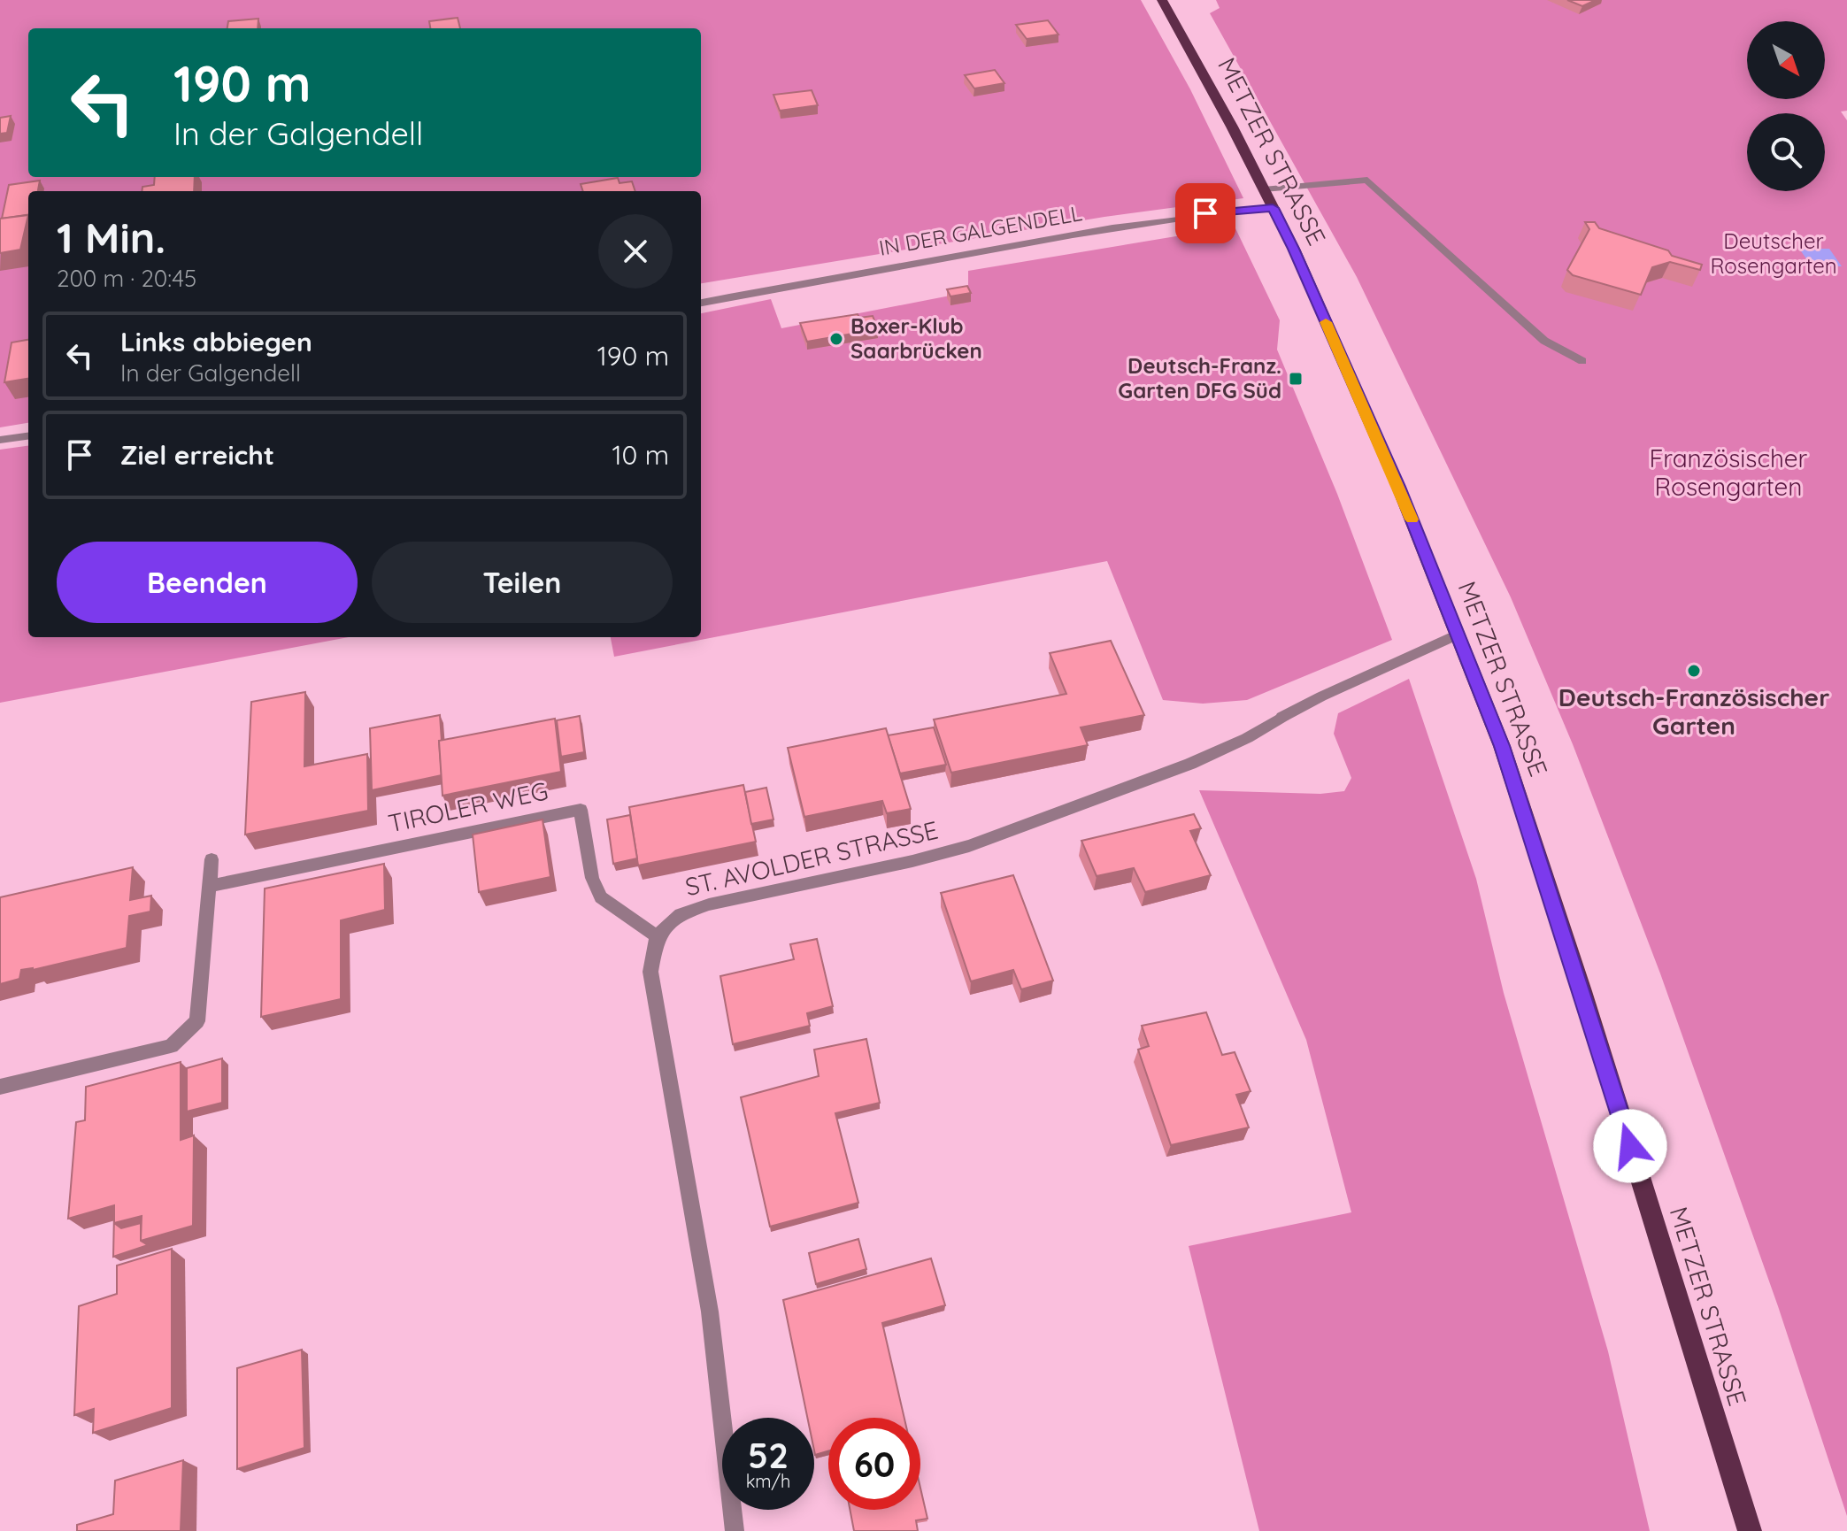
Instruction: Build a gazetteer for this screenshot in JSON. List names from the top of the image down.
{
  "streets": {
    "main road": ["METZER STRASSE"],
    "street": ["IN DER GALGENDELL", "TIROLER WEG", "ST. AVOLDER STRASSE"]
  },
  "crossings": [
    ["METZER STRASSE", "IN DER GALGENDELL"],
    ["METZER STRASSE", "ST. AVOLDER STRASSE"],
    ["TIROLER WEG", "ST. AVOLDER STRASSE"]
  ],
  "parks": ["Deutscher Rosengarten", "Französischer Rosengarten"],
  "places": {
    "other": ["Boxer-Klub Saarbrücken", "Deutsch-Französischer Garten"],
    "transit": ["Deutsch-Franz. Garten DFG Süd"]
  },
  "north": "bottom right",
  "page": {
    "turn": ["190 m", "In der Galgendell"],
    "heading": ["1 Min.", "200 m · 20:45"],
    "list": [
      {
        "name": "Links abbiegen",
        "note": "In der Galgendell",
        "value": "190 m"
      },
      {
        "name": "Ziel erreicht",
        "value": "10 m"
      }
    ],
    "buttons": ["Beenden", "Teilen"],
    "speed": "52 km/h",
    "limit": "60"
  }
}
